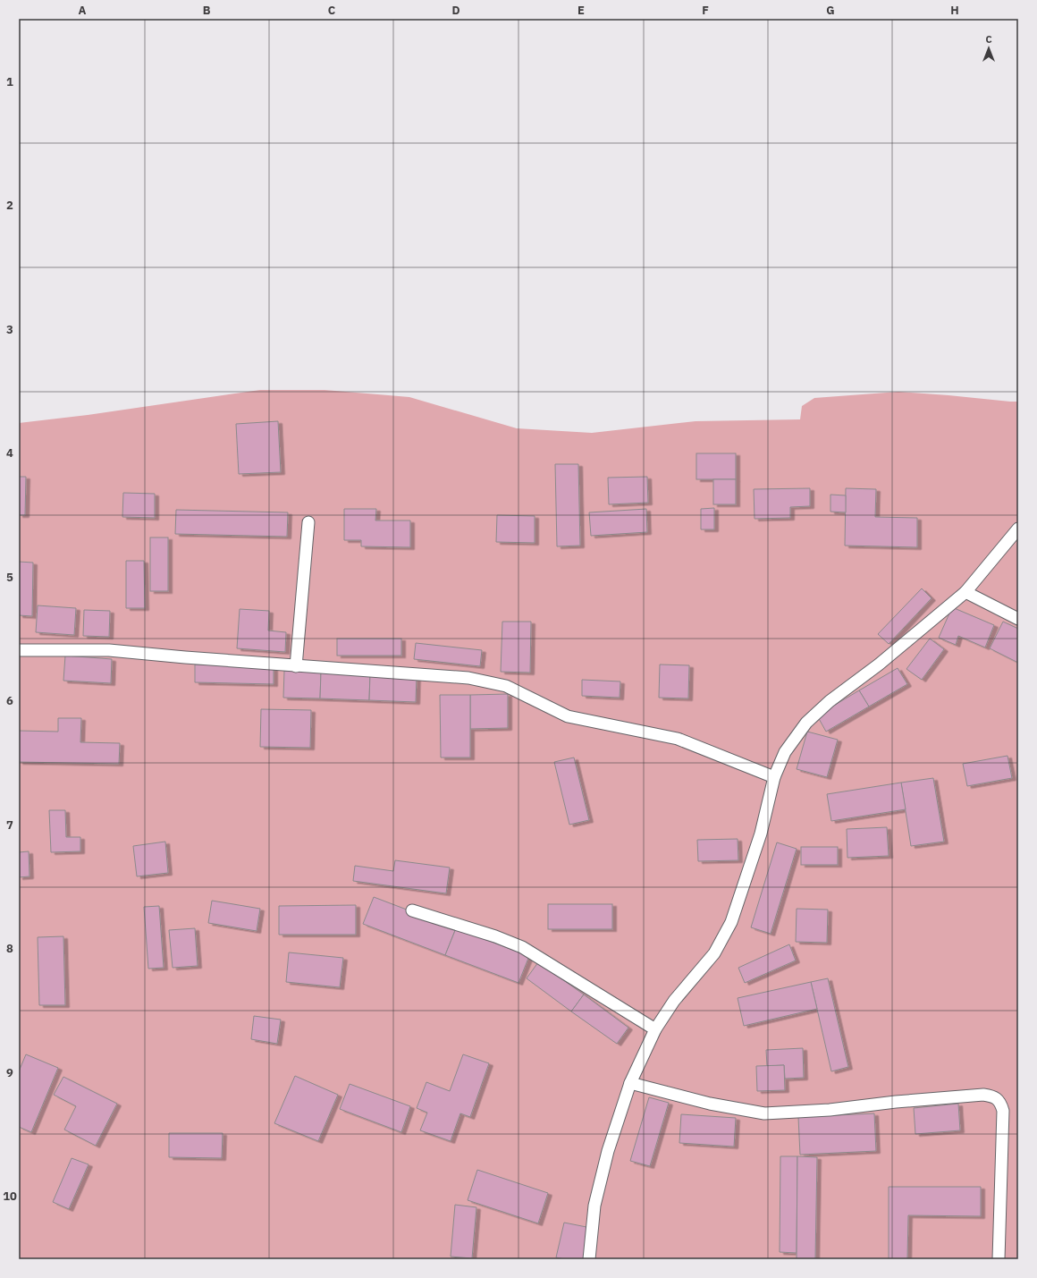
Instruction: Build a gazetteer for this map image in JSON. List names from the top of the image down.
{
  "north": "top",
  "grid": {
    "columns": [
      "A",
      "B",
      "C",
      "D",
      "E",
      "F",
      "G",
      "H"
    ],
    "rows": [
      "1",
      "2",
      "3",
      "4",
      "5",
      "6",
      "7",
      "8",
      "9",
      "10"
    ]
  }
}
